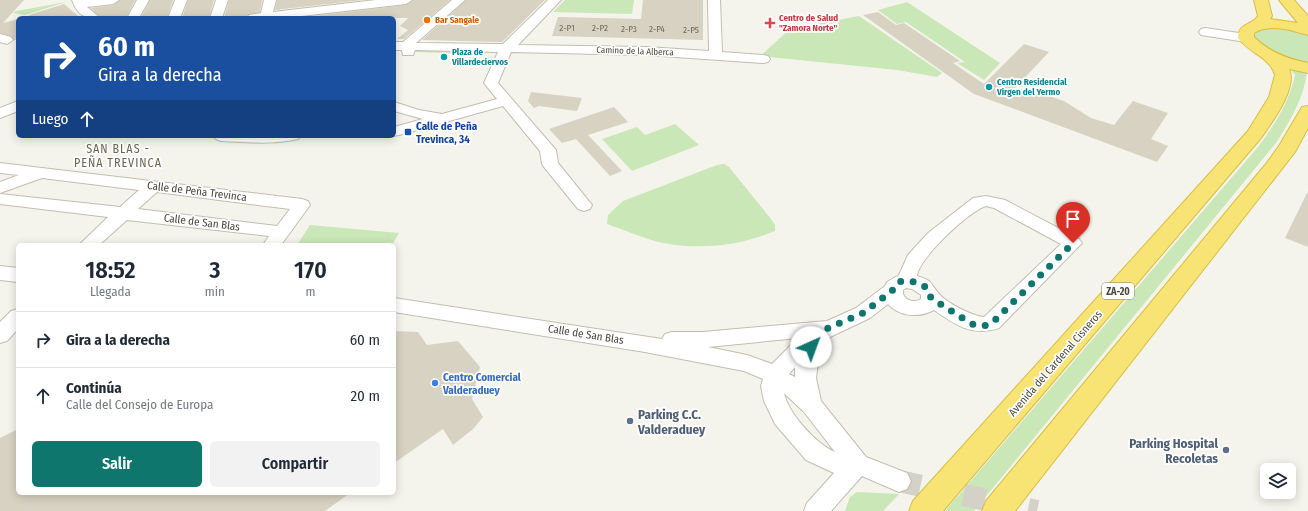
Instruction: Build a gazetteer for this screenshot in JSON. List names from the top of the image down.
{
  "streets": {
    "highway": ["ZA-20", "Avenida del Cardenal Cisneros"],
    "street": ["Camino de la Alberca", "Calle de Peña Trevinca", "Calle de San Blas"]
  },
  "crossings": [
    ["Calle de Peña Trevinca", "Calle de San Blas"]
  ],
  "districts": ["SAN BLAS - PEÑA TREVINCA"],
  "places": {
    "other": [
      "Bar Sangale",
      "Plaza de Villardeciervos",
      "Centro Residencial Virgen del Yermo",
      "Centro Comercial Valderaduey",
      "Parking C.C. Valderaduey",
      "Parking Hospital Recoletas"
    ],
    "health": ["Centro de Salud \"Zamora Norte\""],
    "transit": ["Calle de Peña Trevinca, 34"]
  },
  "house_numbers": [
    "2-P1",
    "2-P2",
    "2-P3",
    "2-P4",
    "2-P5"
  ],
  "page": {
    "turn": ["60 m", "Gira a la derecha"],
    "then": "Luego",
    "eta": [
      "18:52",
      "Llegada",
      "3",
      "min",
      "170",
      "m"
    ],
    "list": [
      {
        "name": "Gira a la derecha",
        "value": "60 m"
      },
      {
        "name": "Continúa",
        "note": "Calle del Consejo de Europa",
        "value": "20 m"
      }
    ],
    "buttons": ["Salir", "Compartir"]
  }
}
